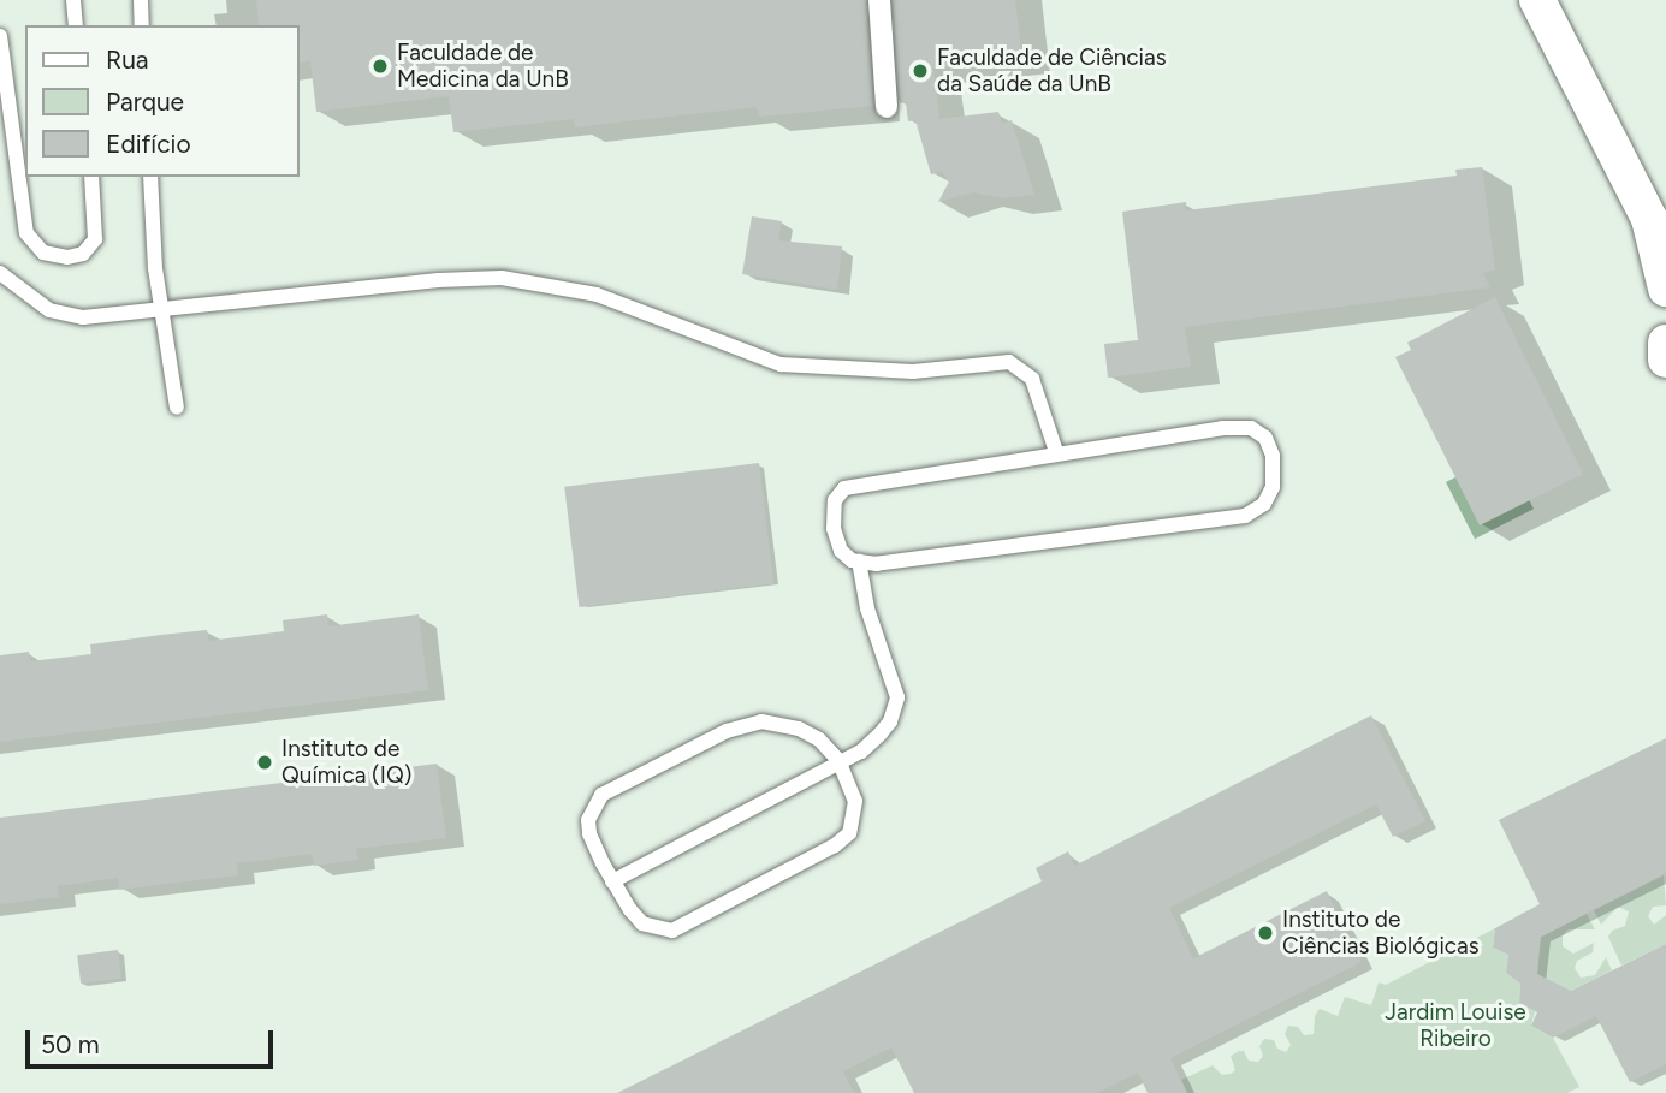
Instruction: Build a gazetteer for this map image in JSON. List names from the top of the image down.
{
  "parks": ["Jardim Louise Ribeiro"],
  "places": [
    "Faculdade de Medicina da UnB",
    "Faculdade de Ciências da Saúde da UnB",
    "Instituto de Química (IQ)",
    "Instituto de Ciências Biológicas"
  ],
  "legend": ["Rua", "Parque", "Edifício"],
  "scale_bar": "50 m"
}
